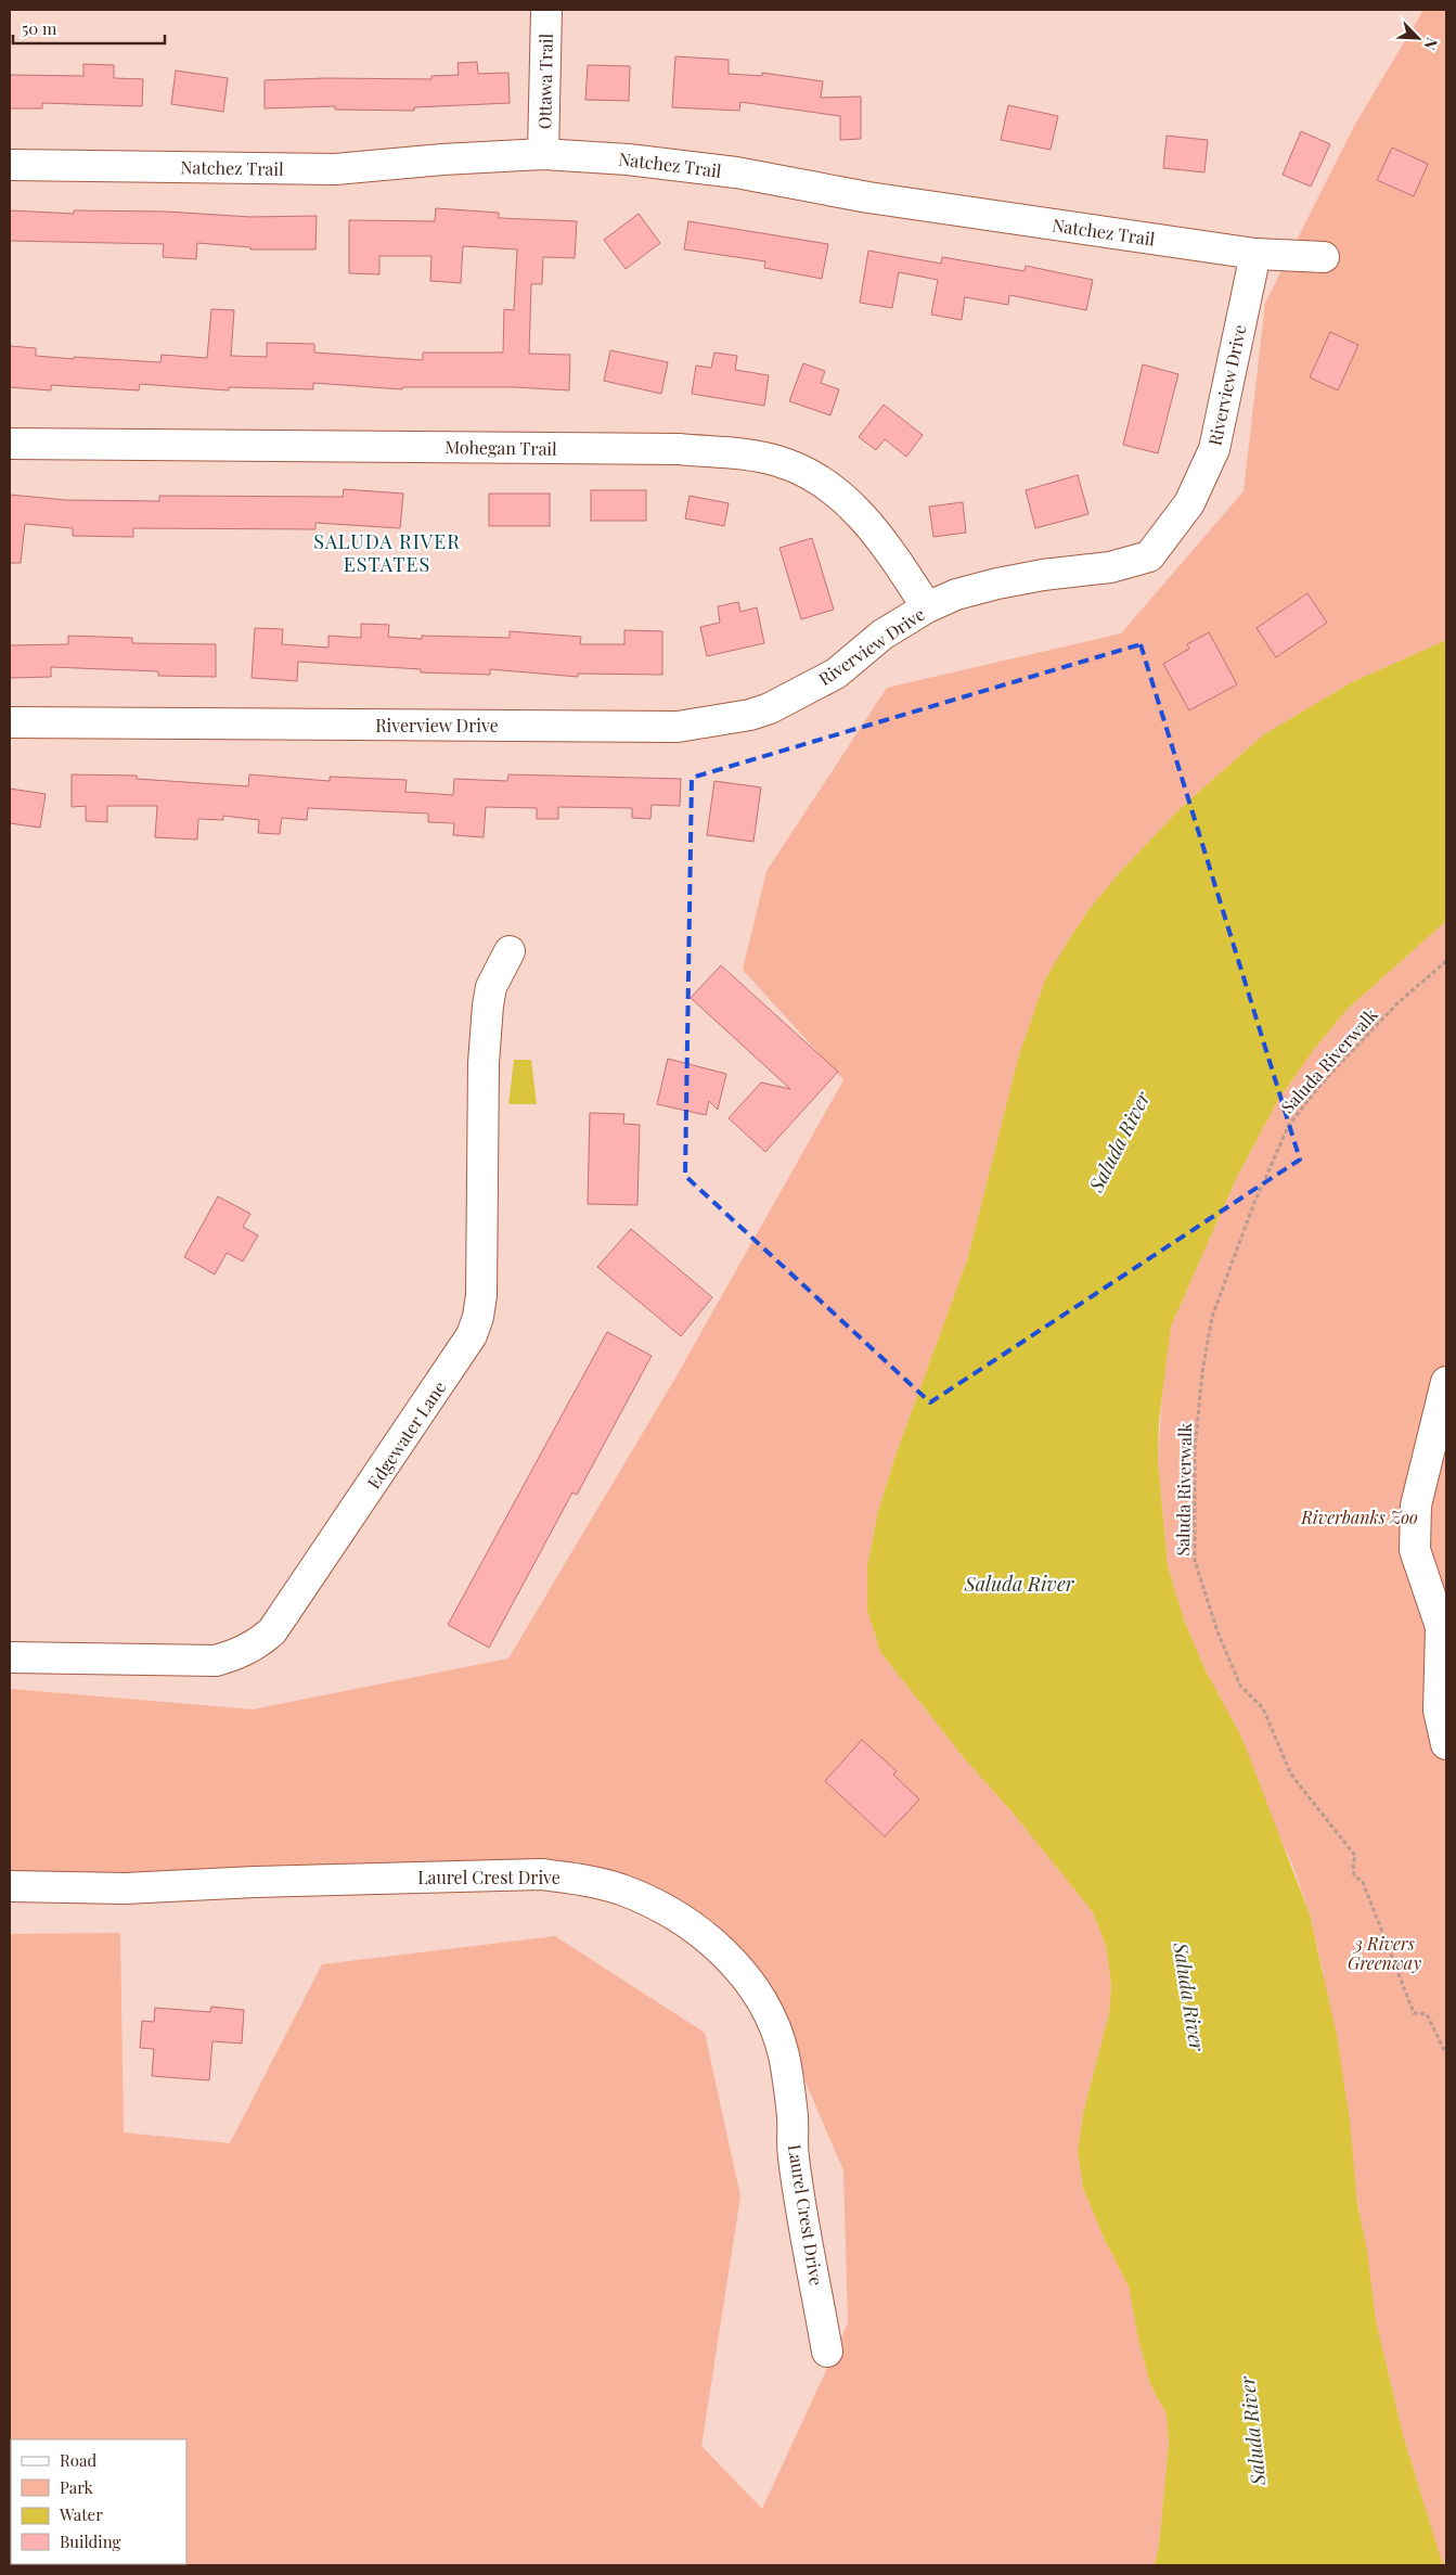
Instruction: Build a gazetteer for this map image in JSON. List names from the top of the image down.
{
  "streets": {
    "street": [
      "Ottawa Trail",
      "Natchez Trail",
      "Riverview Drive",
      "Mohegan Trail",
      "Edgewater Lane",
      "Laurel Crest Drive"
    ],
    "path": ["Saluda Riverwalk"]
  },
  "crossings": [
    ["Ottawa Trail", "Natchez Trail"],
    ["Natchez Trail", "Riverview Drive"],
    ["Riverview Drive", "Mohegan Trail"]
  ],
  "districts": ["SALUDA RIVER ESTATES"],
  "water": ["Saluda River"],
  "parks": ["Riverbanks Zoo", "3 Rivers Greenway"],
  "legend": [
    "Road",
    "Park",
    "Water",
    "Building"
  ],
  "scale_bar": "50 m",
  "north": "bottom right"
}
